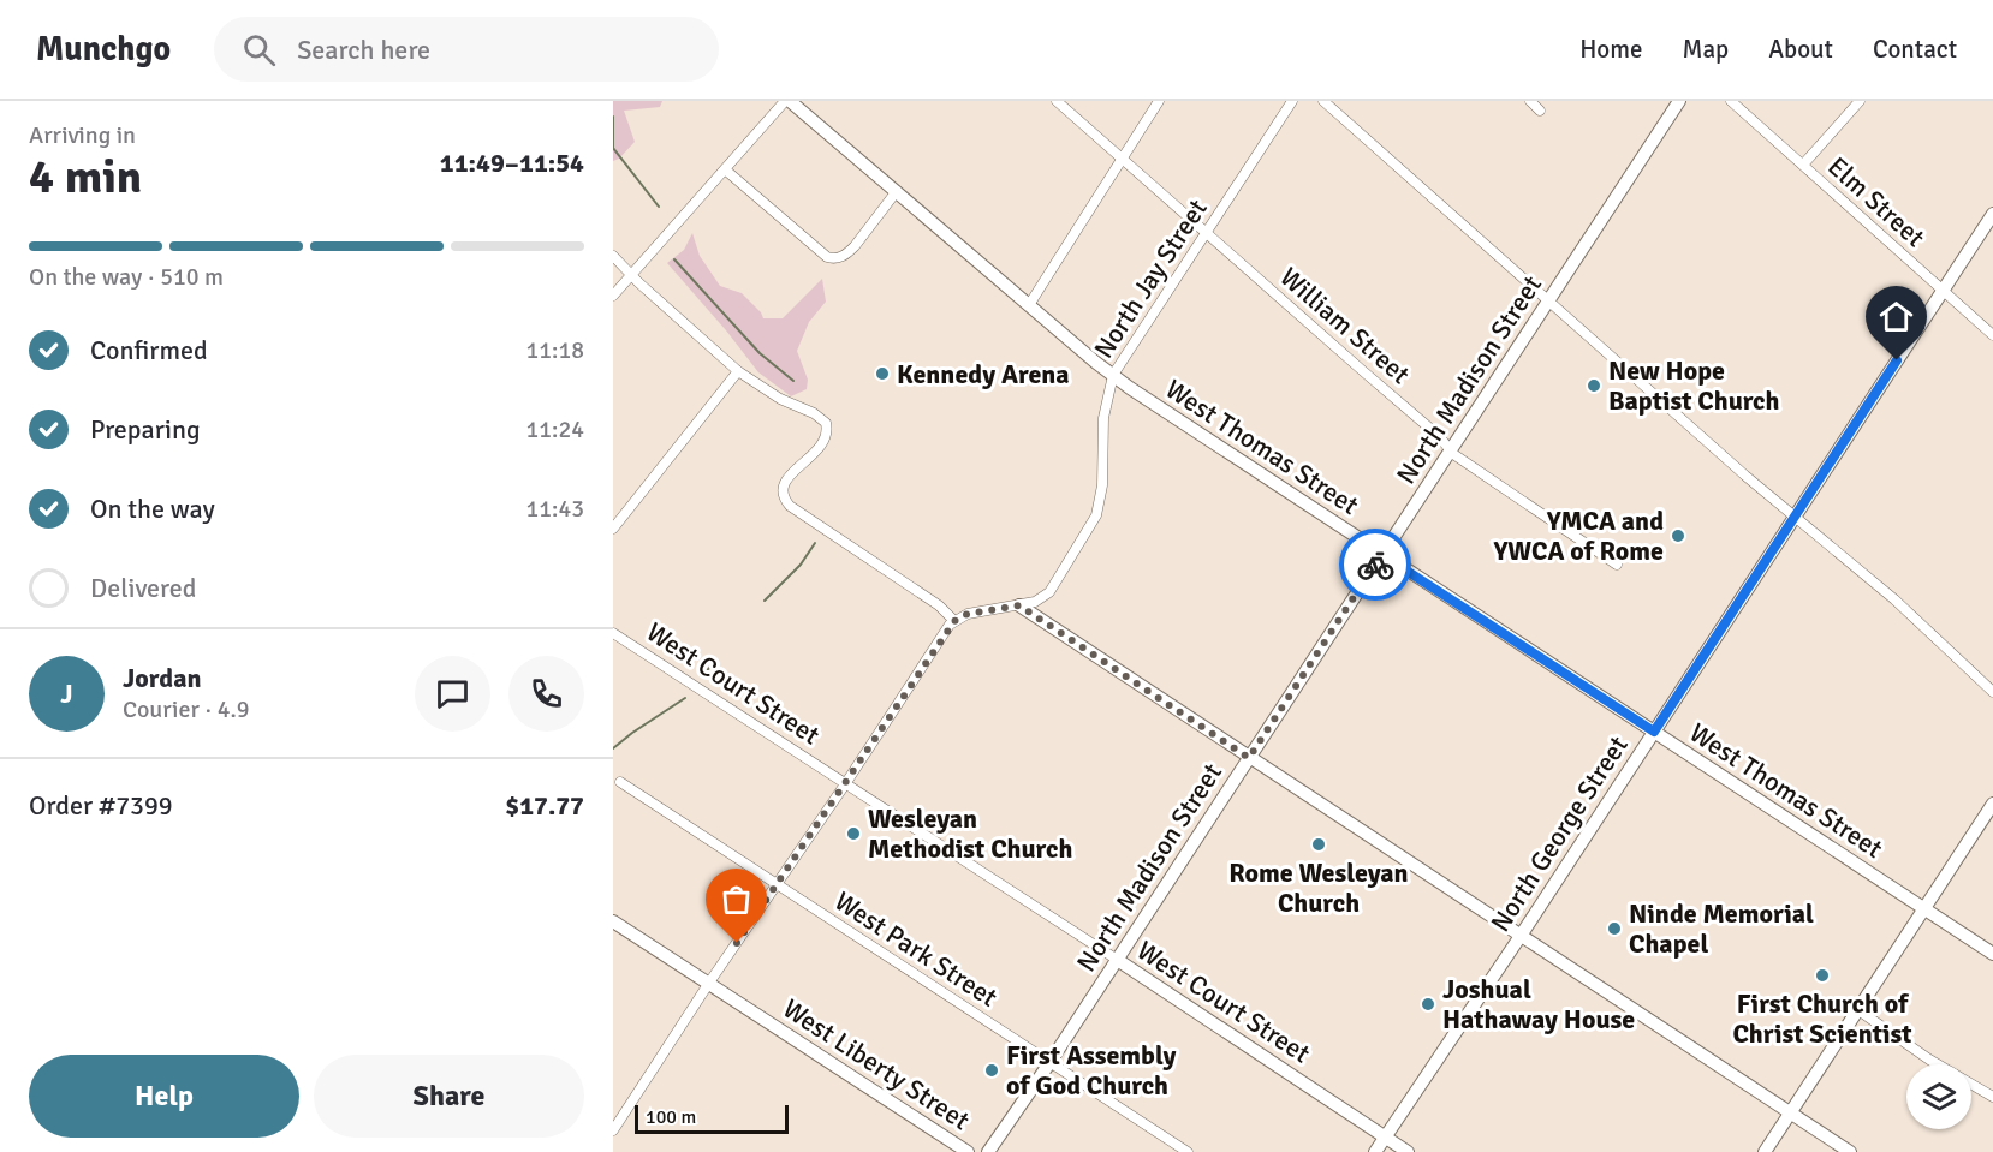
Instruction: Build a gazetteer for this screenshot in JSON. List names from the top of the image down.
{
  "streets": {
    "street": [
      "Elm Street",
      "North Jay Street",
      "William Street",
      "North Madison Street",
      "West Thomas Street",
      "West Court Street",
      "North George Street",
      "West Park Street",
      "West Liberty Street"
    ]
  },
  "crossings": [
    ["Elm Street", "North George Street"],
    ["North Jay Street", "William Street"],
    ["North Jay Street", "West Thomas Street"],
    ["William Street", "North Madison Street"],
    ["North Madison Street", "West Thomas Street"],
    ["North Madison Street", "West Court Street"],
    ["North Madison Street", "West Park Street"],
    ["West Thomas Street", "North George Street"],
    ["West Court Street", "North George Street"]
  ],
  "places": [
    "Kennedy Arena",
    "New Hope Baptist Church",
    "YMCA and YWCA of Rome",
    "Wesleyan Methodist Church",
    "Rome Wesleyan Church",
    "Ninde Memorial Chapel",
    "First Church of Christ Scientist",
    "Joshual Hathaway House",
    "First Assembly of God Church"
  ],
  "scale_bar": "100 m",
  "page": {
    "header": "Munchgo",
    "search": "Search here",
    "nav": [
      "Home",
      "Map",
      "About",
      "Contact"
    ],
    "heading": ["4 min", "Arriving in", "11:49–11:54"],
    "panel": [
      "Jordan",
      "Courier · 4.9",
      "Order #7399",
      "$17.77"
    ],
    "bar": "On the way · 510 m",
    "list": [
      ["Confirmed", "11:18"],
      ["Preparing", "11:24"],
      ["On the way", "11:43"],
      "Delivered"
    ],
    "round": "J",
    "buttons": ["Help", "Share"],
    "scale": "100 m"
  }
}
